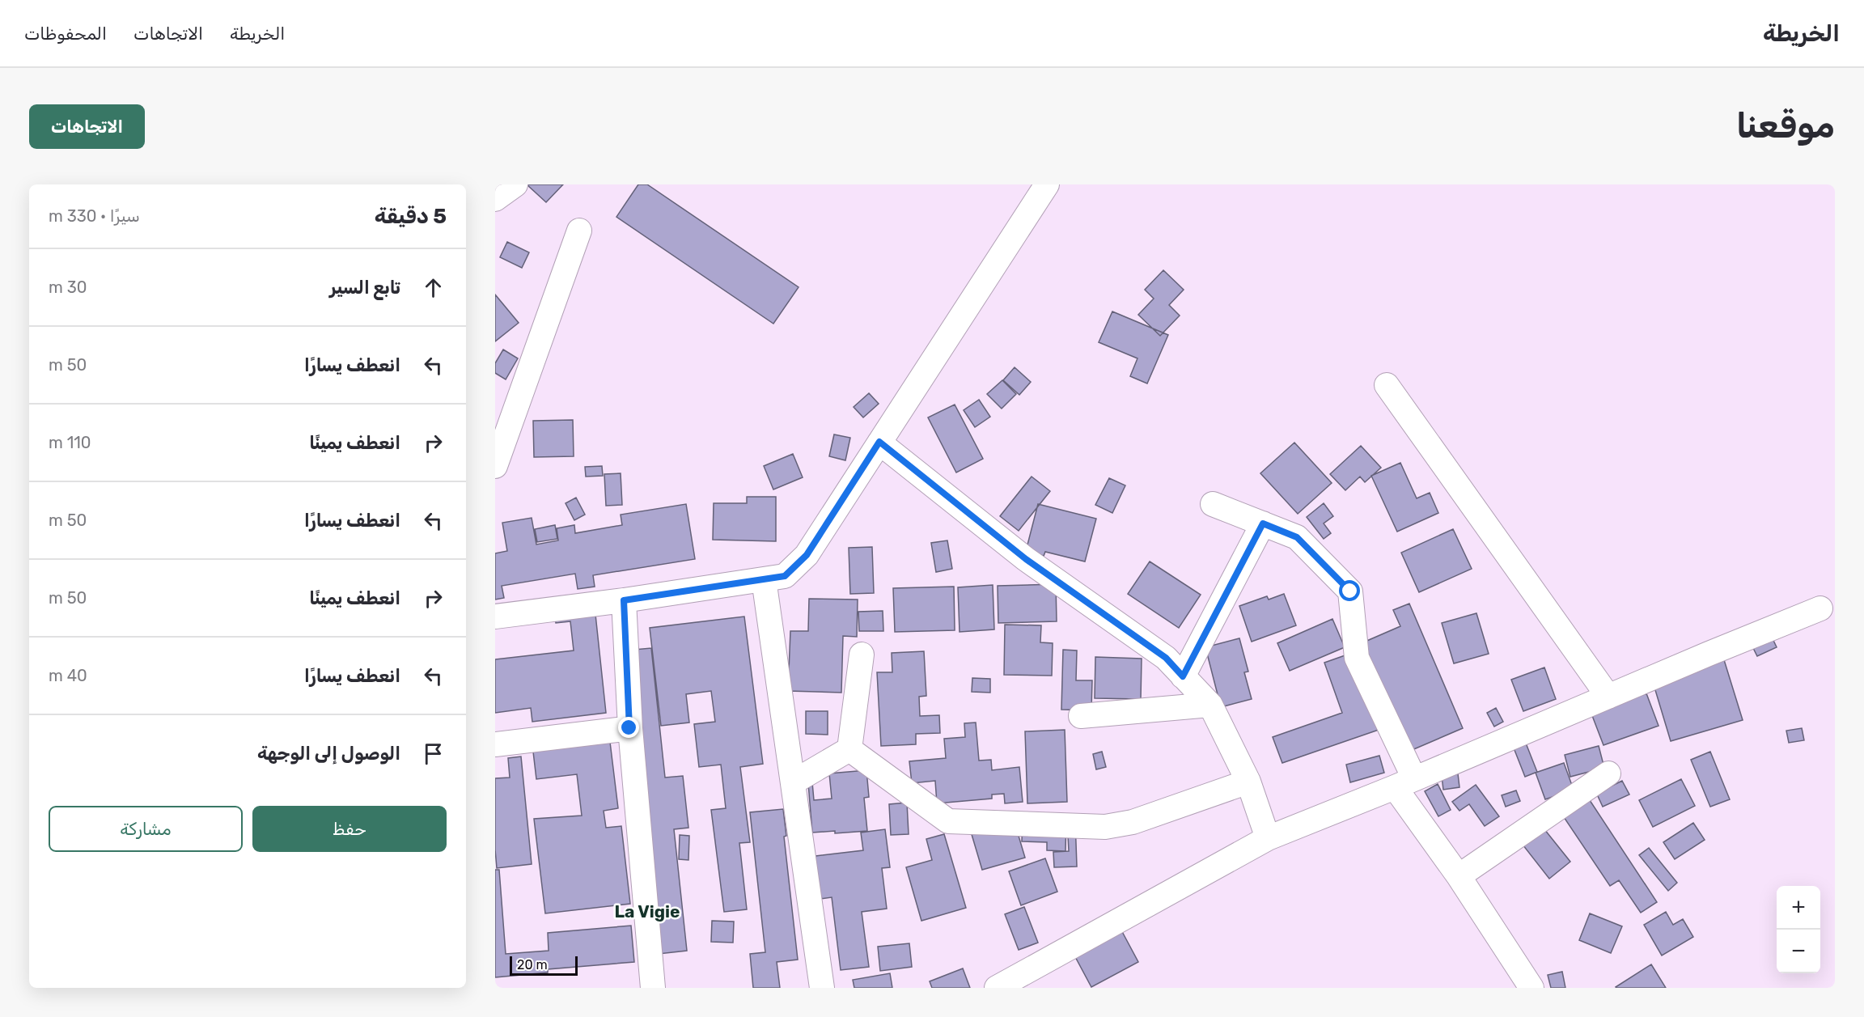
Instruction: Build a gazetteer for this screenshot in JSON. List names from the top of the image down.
{
  "districts": ["La Vigie"],
  "scale_bar": "20 m",
  "page": {
    "header": "الخريطة",
    "nav": ["الخريطة", "الاتجاهات", "المحفوظات"],
    "buttons": [
      "الاتجاهات",
      ["حفظ", "مشاركة"]
    ],
    "title": "موقعنا",
    "heading": ["5 دقيقة", "سيرًا · 330 m"],
    "list": [
      ["تابع السير", "30 m"],
      ["انعطف يسارًا", "50 m"],
      ["انعطف يمينًا", "110 m"],
      ["انعطف يسارًا", "50 m"],
      ["انعطف يمينًا", "50 m"],
      ["انعطف يسارًا", "40 m"],
      "الوصول إلى الوجهة"
    ],
    "map_buttons": ["+", "−"],
    "scale": "20 m"
  }
}
